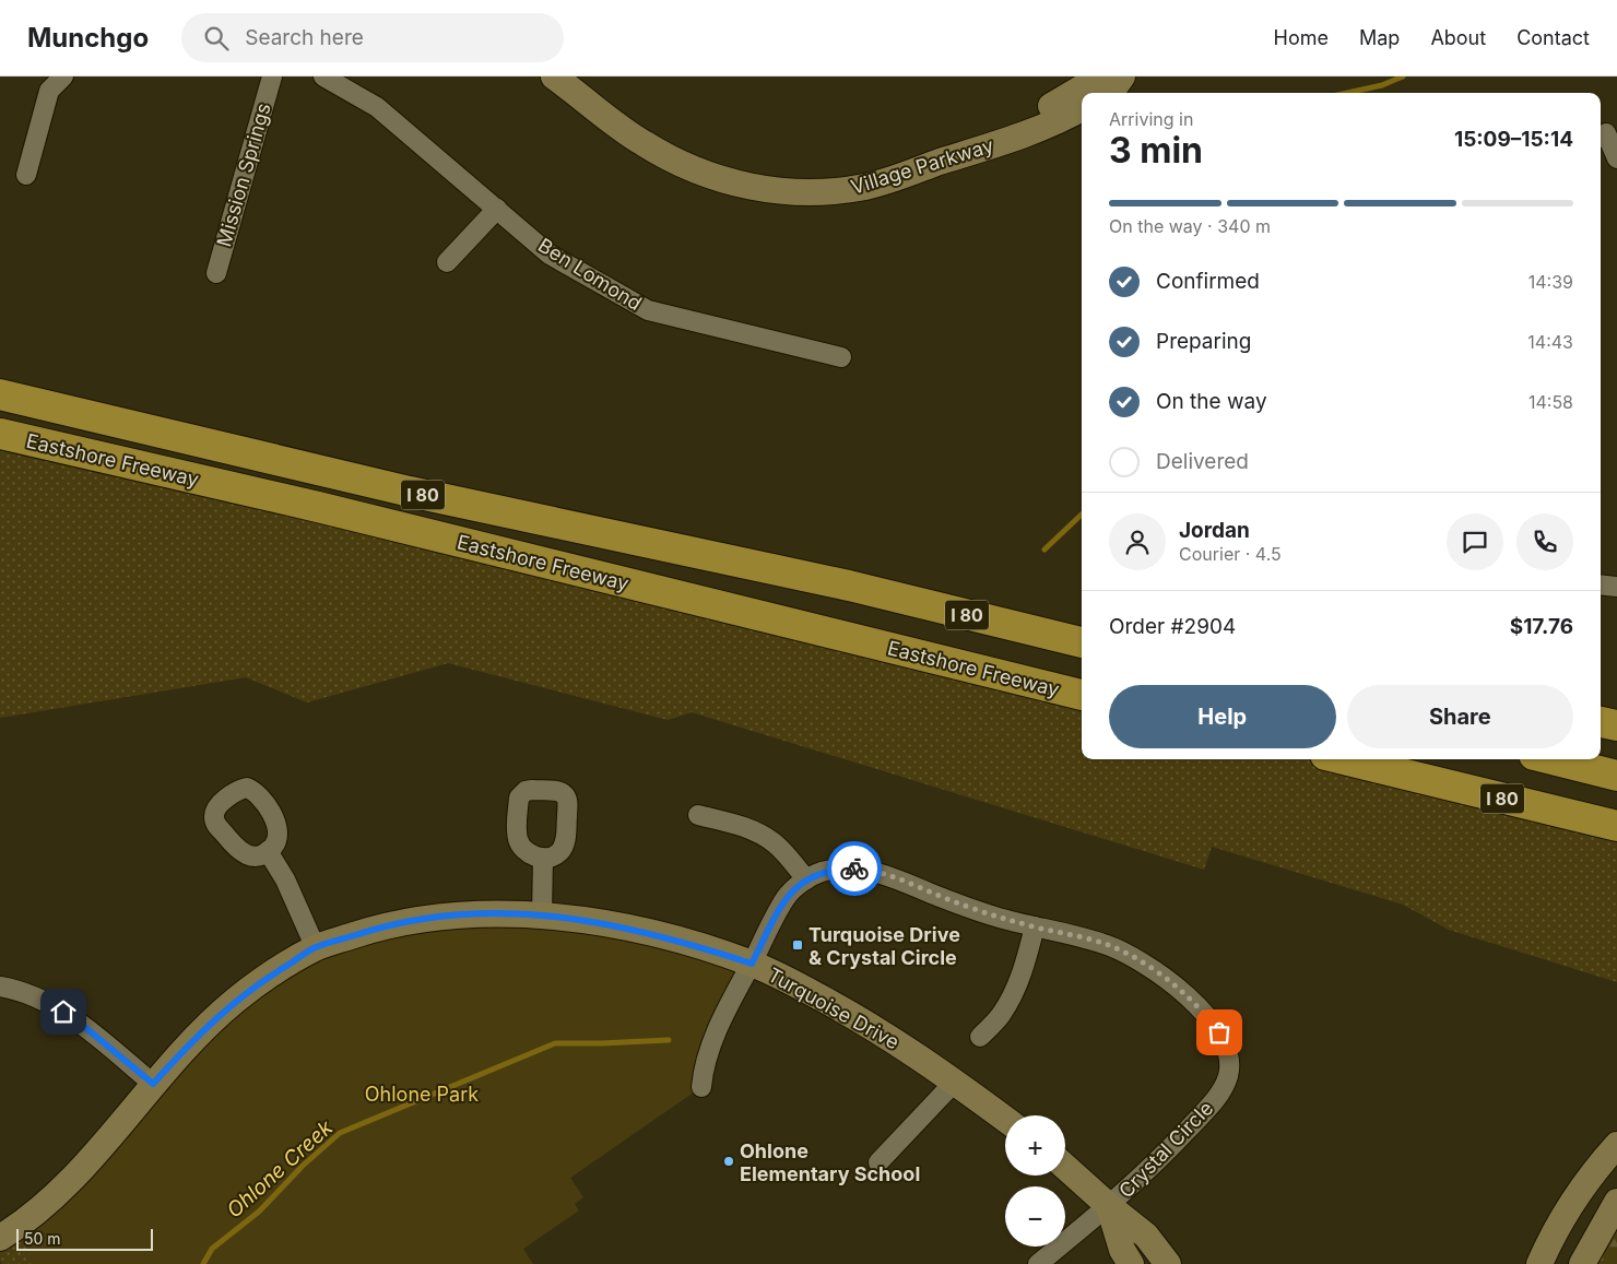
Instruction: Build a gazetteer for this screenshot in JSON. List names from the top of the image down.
{
  "streets": {
    "highway": ["Eastshore Freeway", "I 80"],
    "street": [
      "Village Parkway",
      "Mission Springs",
      "Ben Lomond",
      "Turquoise Drive",
      "Crystal Circle"
    ]
  },
  "crossings": [
    ["Turquoise Drive", "Crystal Circle"]
  ],
  "water": ["Ohlone Creek"],
  "parks": ["Ohlone Park"],
  "places": {
    "transit": ["Turquoise Drive & Crystal Circle"],
    "other": ["Ohlone Elementary School"]
  },
  "scale_bar": "50 m",
  "page": {
    "header": "Munchgo",
    "search": "Search here",
    "nav": [
      "Home",
      "Map",
      "About",
      "Contact"
    ],
    "heading": ["3 min", "Arriving in", "15:09–15:14"],
    "panel": [
      "Jordan",
      "Courier · 4.5",
      "Order #2904",
      "$17.76"
    ],
    "bar": "On the way · 340 m",
    "list": [
      ["Confirmed", "14:39"],
      ["Preparing", "14:43"],
      ["On the way", "14:58"],
      "Delivered"
    ],
    "buttons": ["Help", "Share"],
    "map_buttons": ["+", "−"],
    "scale": "50 m"
  }
}
